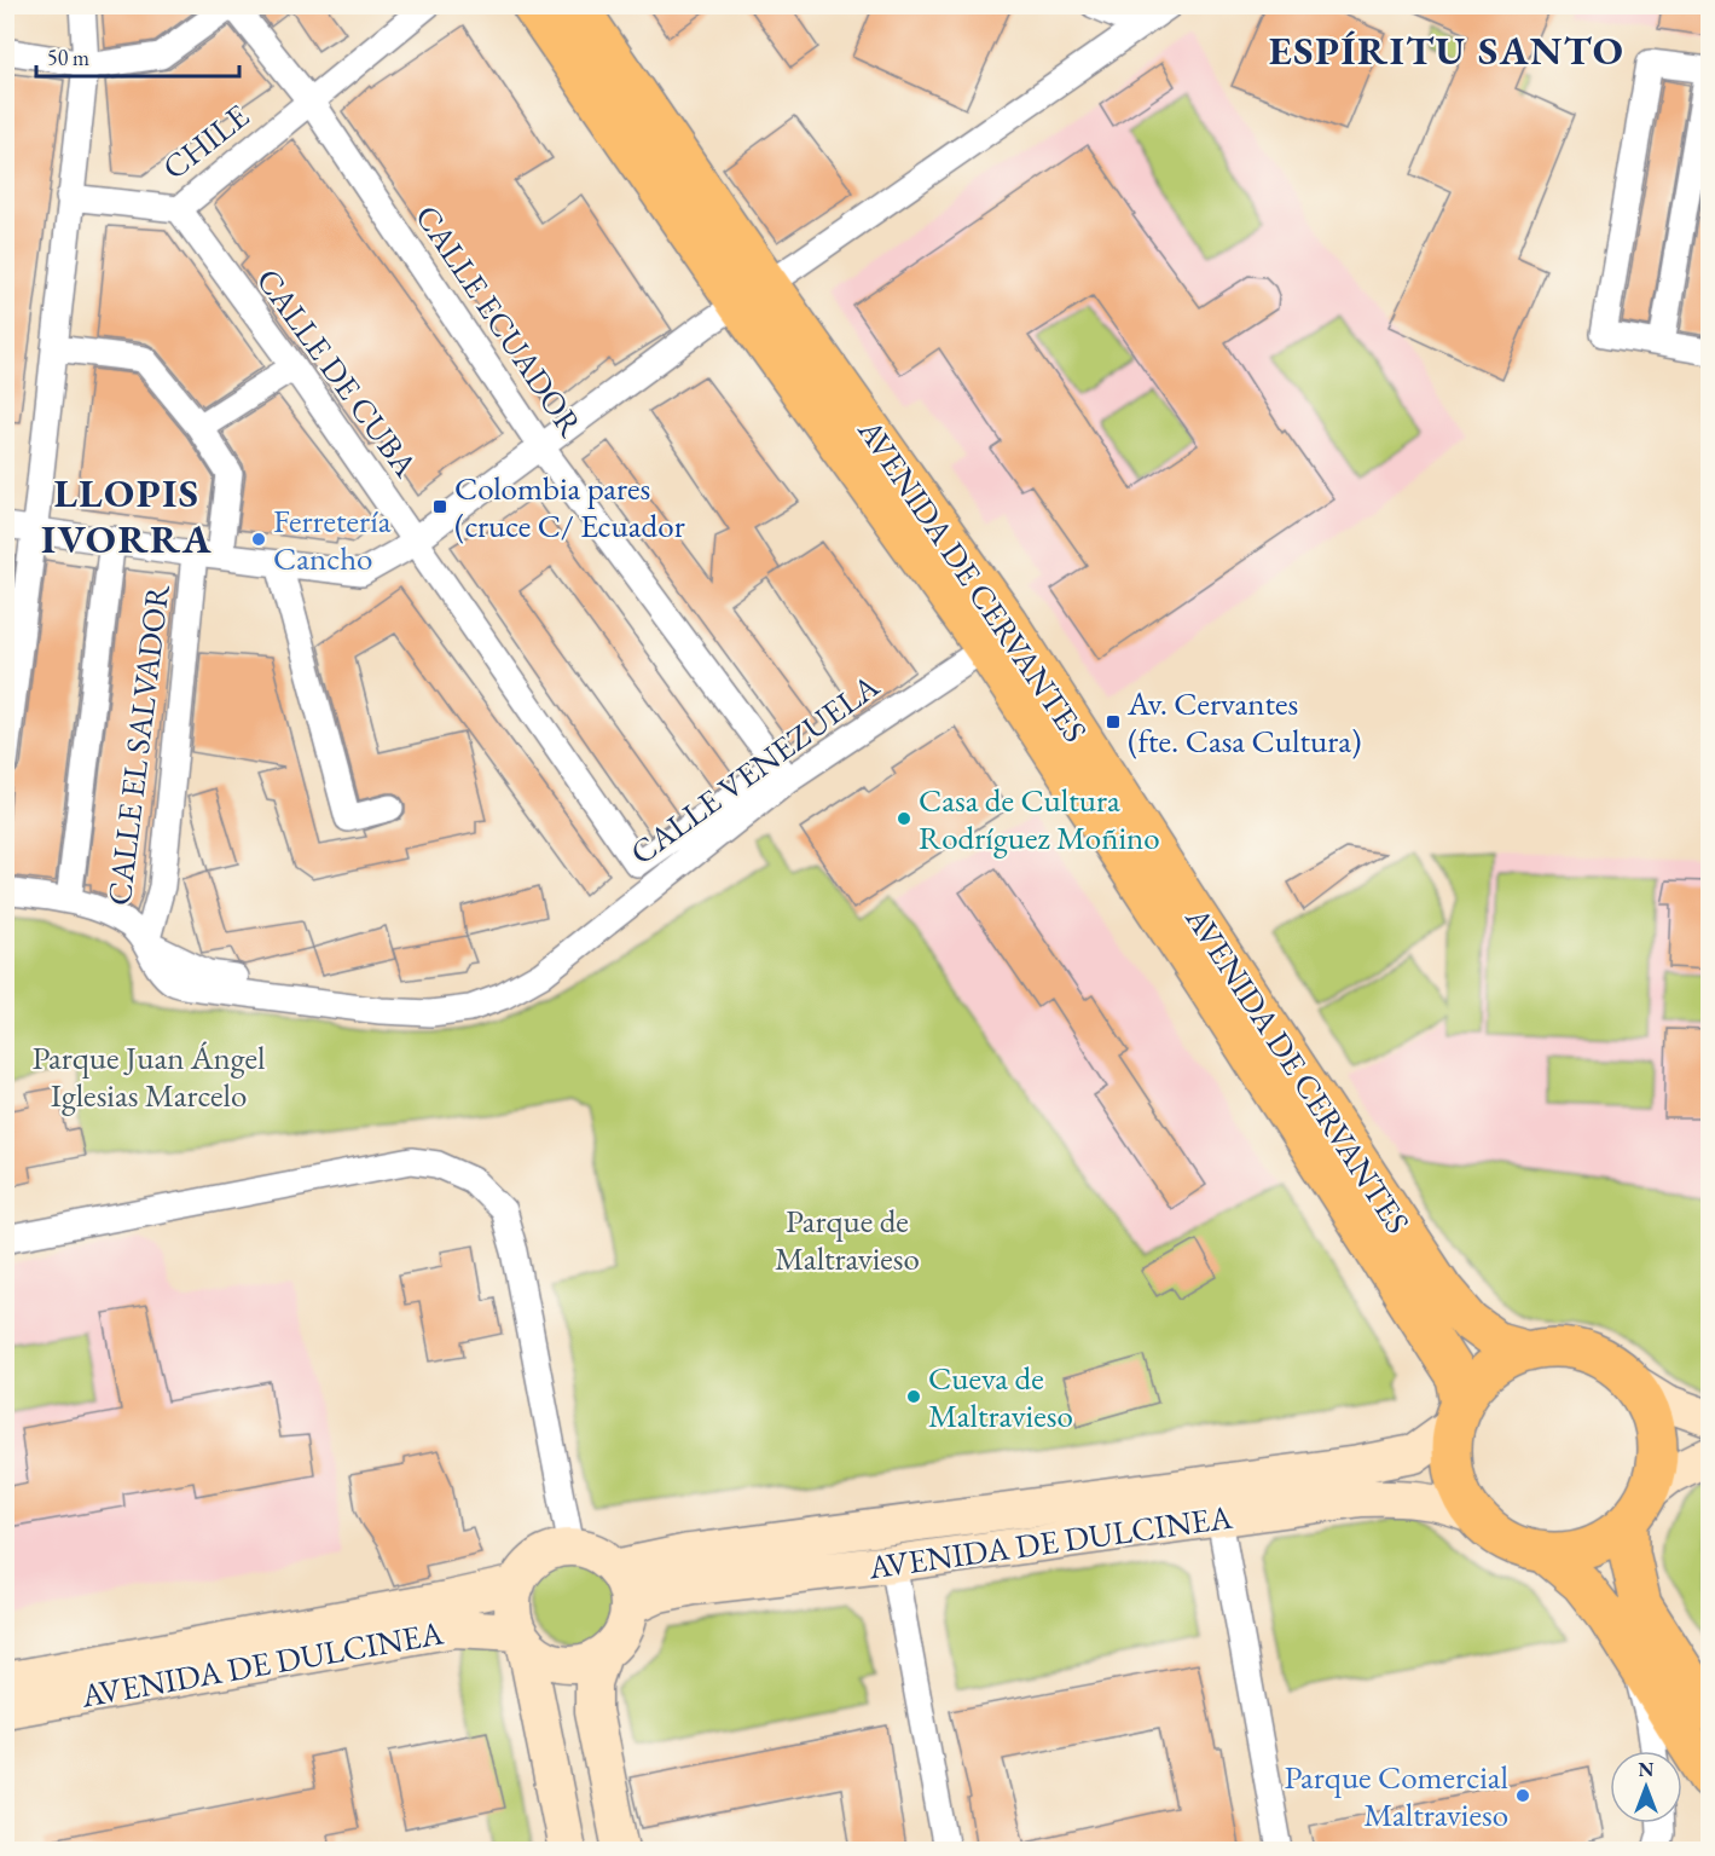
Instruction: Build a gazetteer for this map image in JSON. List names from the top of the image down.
{
  "streets": {
    "main road": ["AVENIDA DE CERVANTES", "AVENIDA DE DULCINEA"],
    "street": [
      "CHILE",
      "CALLE ECUADOR",
      "CALLE DE CUBA",
      "CALLE EL SALVADOR",
      "CALLE VENEZUELA"
    ]
  },
  "crossings": [
    ["CHILE", "CALLE ECUADOR"],
    ["CHILE", "CALLE DE CUBA"],
    ["CALLE ECUADOR", "CALLE DE CUBA"],
    ["CALLE ECUADOR", "CALLE VENEZUELA"],
    ["CALLE DE CUBA", "CALLE VENEZUELA"],
    ["AVENIDA DE CERVANTES", "CALLE VENEZUELA"],
    ["AVENIDA DE CERVANTES", "AVENIDA DE DULCINEA"],
    ["CALLE EL SALVADOR", "CALLE VENEZUELA"]
  ],
  "districts": ["ESPÍRITU SANTO", "LLOPIS IVORRA"],
  "parks": ["Parque Juan Ángel Iglesias Marcelo", "Parque de Maltravieso"],
  "places": {
    "transit": ["Colombia pares (cruce C/ Ecuador", "Av. Cervantes (fte. Casa Cultura)"],
    "other": [
      "Ferretería Cancho",
      "Casa de Cultura Rodríguez Moñino",
      "Cueva de Maltravieso",
      "Parque Comercial Maltravieso"
    ]
  },
  "scale_bar": "50 m",
  "north": "top"
}
